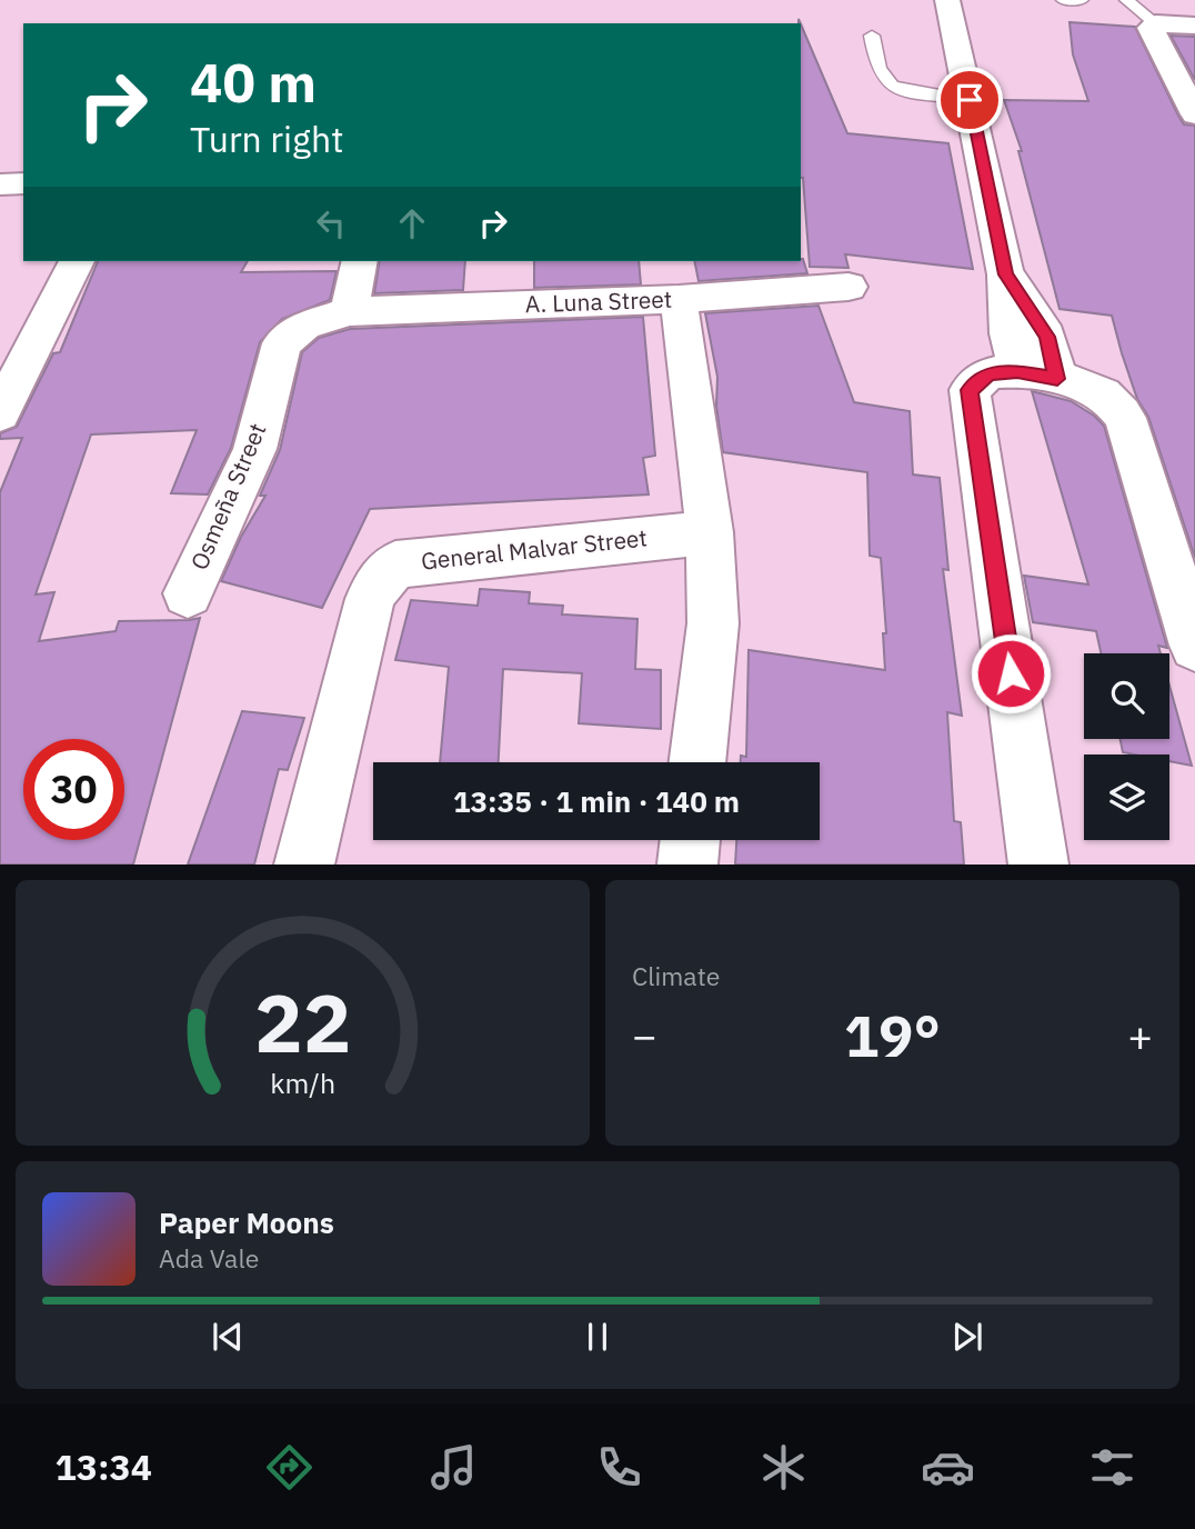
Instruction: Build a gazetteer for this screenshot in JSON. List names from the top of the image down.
{
  "streets": {
    "street": ["A. Luna Street", "Osmeña Street", "General Malvar Street"]
  },
  "crossings": [
    ["A. Luna Street", "Osmeña Street"]
  ],
  "page": {
    "turn": ["40 m", "Turn right"],
    "limit": "30",
    "trip": "13:35 · 1 min · 140 m",
    "tile": "Climate",
    "heat": ["−", "19°", "+"],
    "song": ["Paper Moons", "Ada Vale"],
    "tabs": "13:34",
    "gauge": ["22", "km/h"]
  }
}
